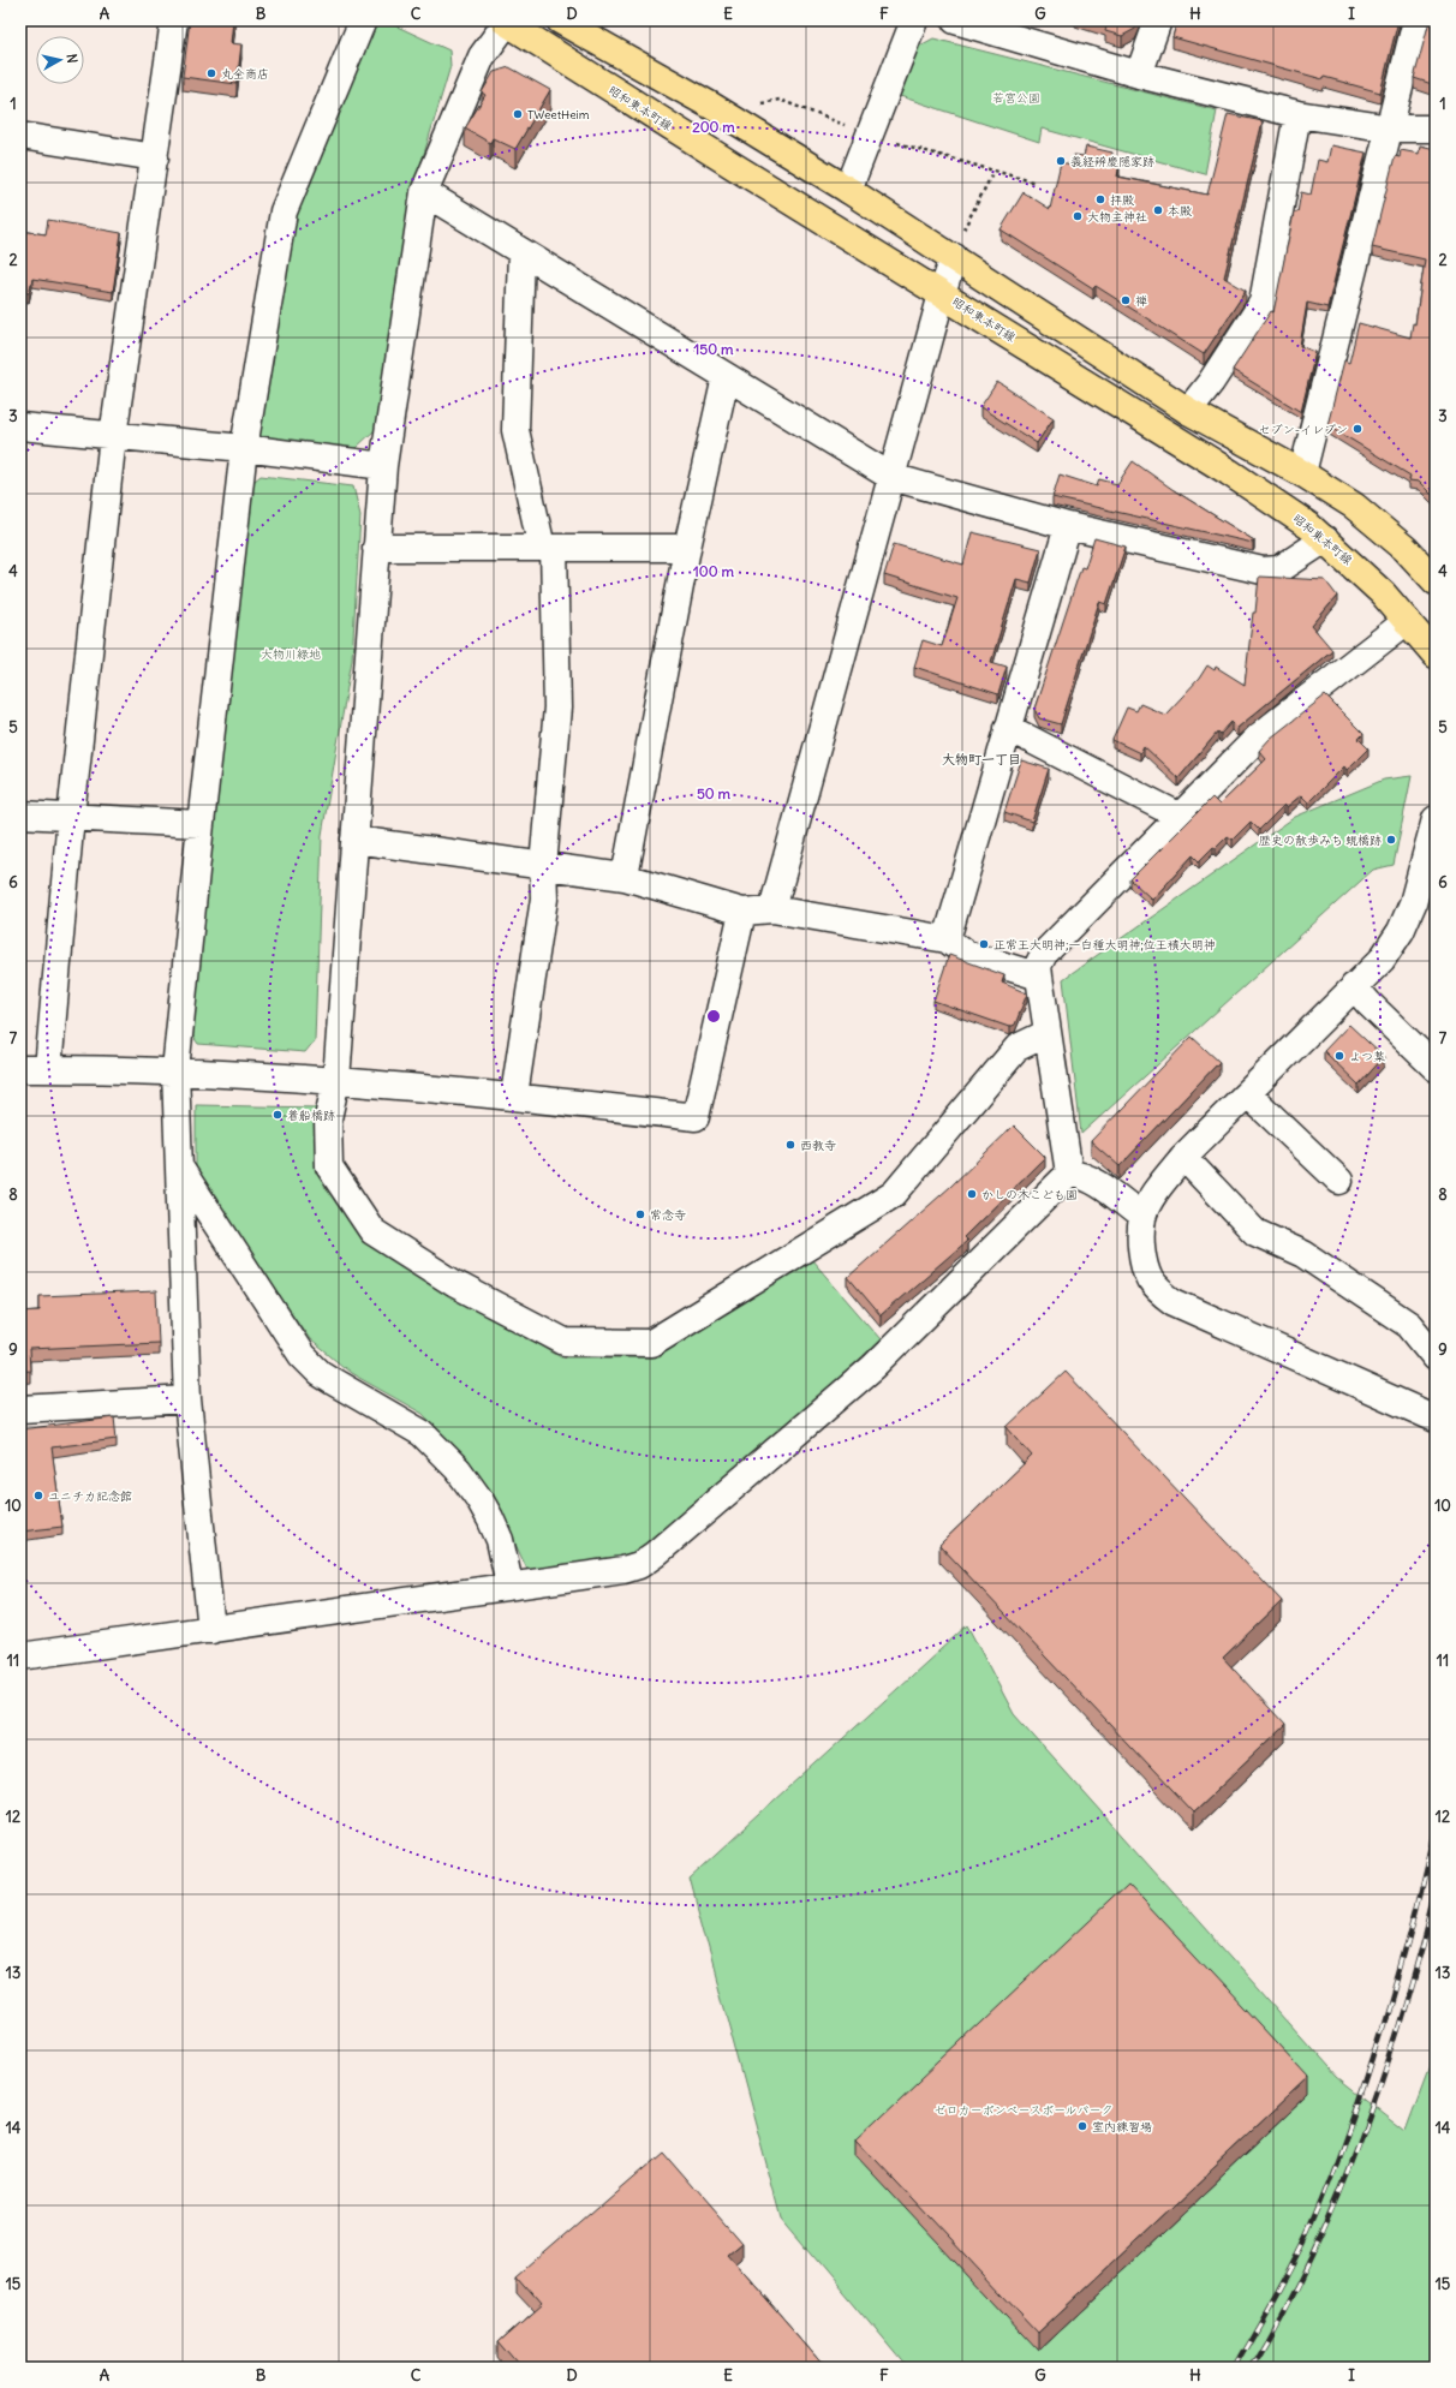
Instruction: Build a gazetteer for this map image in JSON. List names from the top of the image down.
{
  "streets": {
    "main road": ["昭和東本町線"]
  },
  "districts": ["大物町一丁目"],
  "parks": ["若宮公園", "大物川緑地", "ゼロカーボンベースボールパーク"],
  "places": [
    "丸全商店",
    "TWeetHeim",
    "義経辨慶隠家跡",
    "拝殿",
    "本殿",
    "大物主神社",
    "禅",
    "セブン-イレブン",
    "歴史の散歩みち 蜆橋跡",
    "正常王大明神;一白種大明神;位王積大明神",
    "よつ葉",
    "着船橋跡",
    "西教寺",
    "かしの木こども園",
    "常念寺",
    "ユニチカ記念館",
    "室内練習場"
  ],
  "north": "right",
  "grid": {
    "columns": [
      "A",
      "B",
      "C",
      "D",
      "E",
      "F",
      "G",
      "H",
      "I"
    ],
    "rows": [
      "1",
      "2",
      "3",
      "4",
      "5",
      "6",
      "7",
      "8",
      "9",
      "10",
      "11",
      "12",
      "13",
      "14",
      "15"
    ]
  },
  "rings": [
    "200 m",
    "150 m",
    "100 m",
    "50 m"
  ]
}
